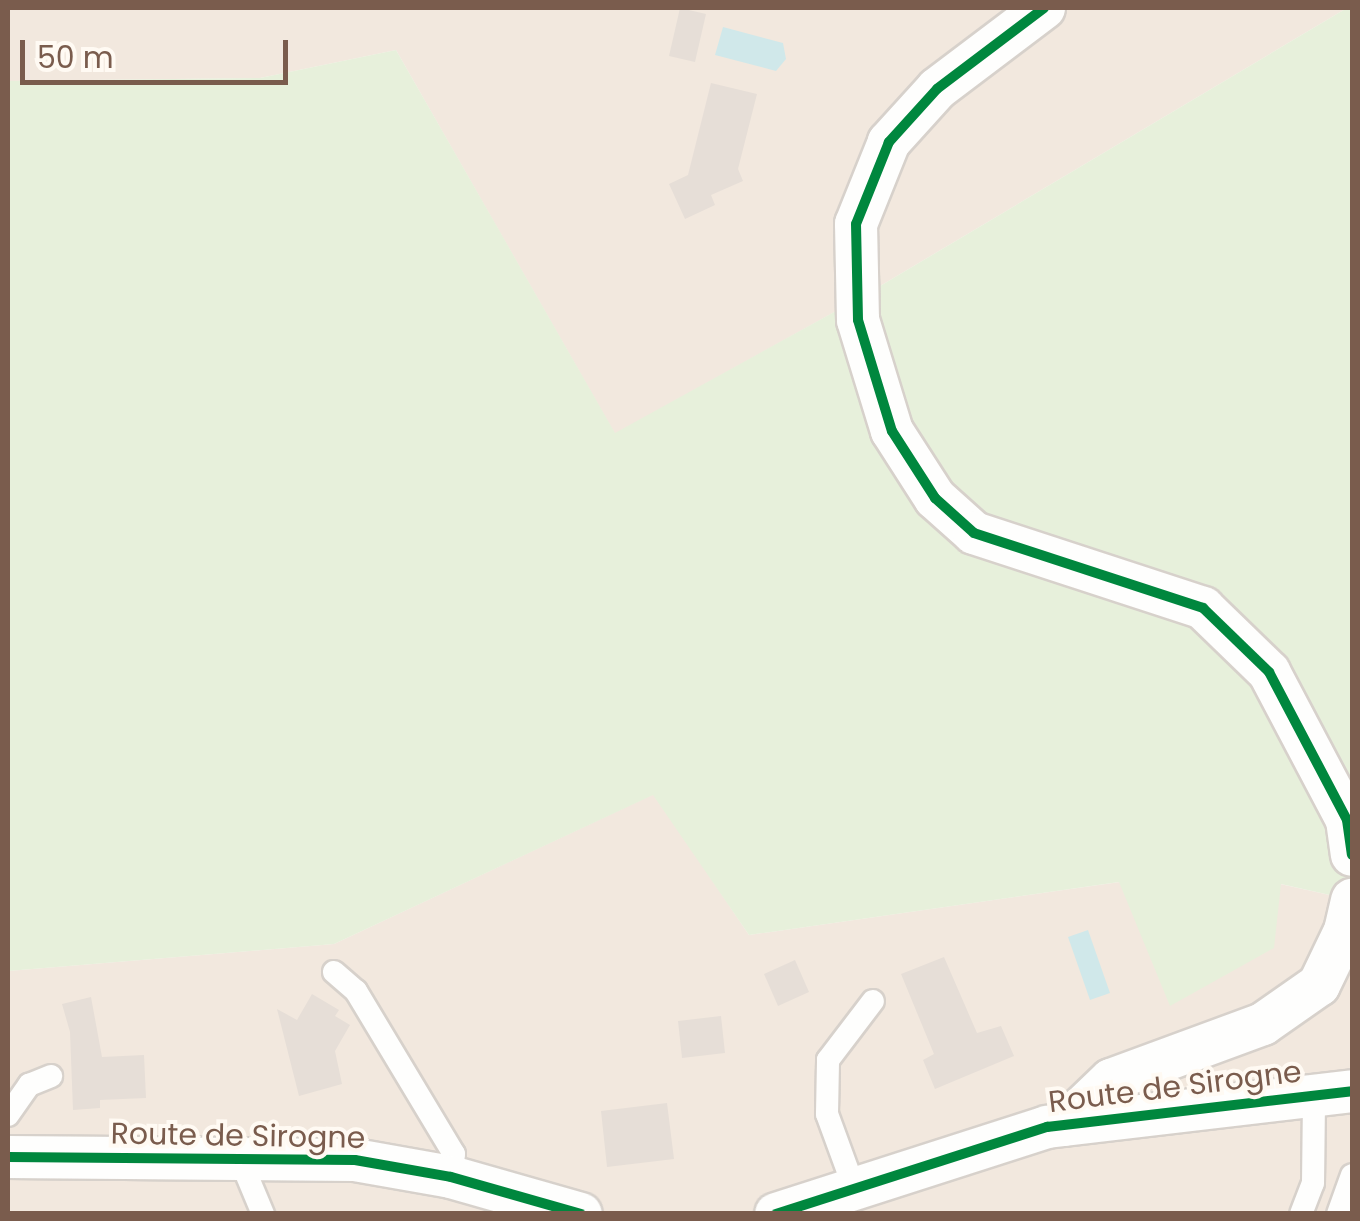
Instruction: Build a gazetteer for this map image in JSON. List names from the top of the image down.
{
  "streets": {
    "street": ["Route de Sirogne"]
  },
  "scale_bar": "50 m"
}
